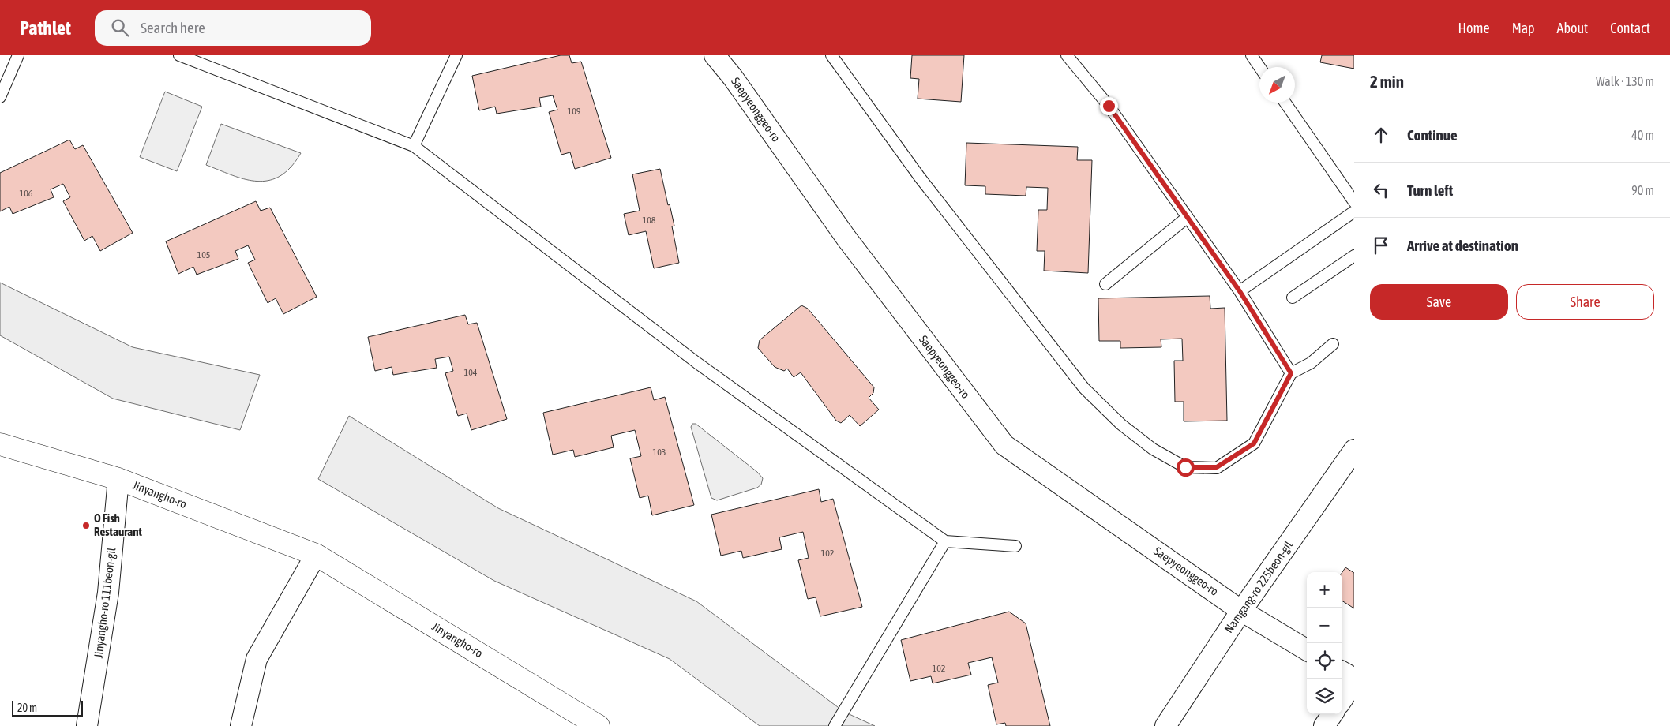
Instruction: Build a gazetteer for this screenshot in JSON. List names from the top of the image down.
{
  "streets": {
    "street": [
      "Saepyeonggeo-ro",
      "Jinyangho-ro",
      "Namgang-ro 225beon-gil",
      "Jinyangho-ro 111beon-gil"
    ]
  },
  "crossings": [
    ["Saepyeonggeo-ro", "Namgang-ro 225beon-gil"],
    ["Jinyangho-ro", "Jinyangho-ro 111beon-gil"]
  ],
  "places": ["O Fish Restaurant"],
  "house_numbers": [
    "109",
    "106",
    "108",
    "105",
    "104",
    "103",
    "102",
    "102"
  ],
  "scale_bar": "20 m",
  "north": "bottom left",
  "page": {
    "header": "Pathlet",
    "search": "Search here",
    "nav": [
      "Home",
      "Map",
      "About",
      "Contact"
    ],
    "heading": ["2 min", "Walk · 130 m"],
    "list": [
      ["Continue", "40 m"],
      ["Turn left", "90 m"],
      "Arrive at destination"
    ],
    "buttons": ["Save", "Share"],
    "map_buttons": ["+", "−"],
    "scale": "20 m"
  }
}
